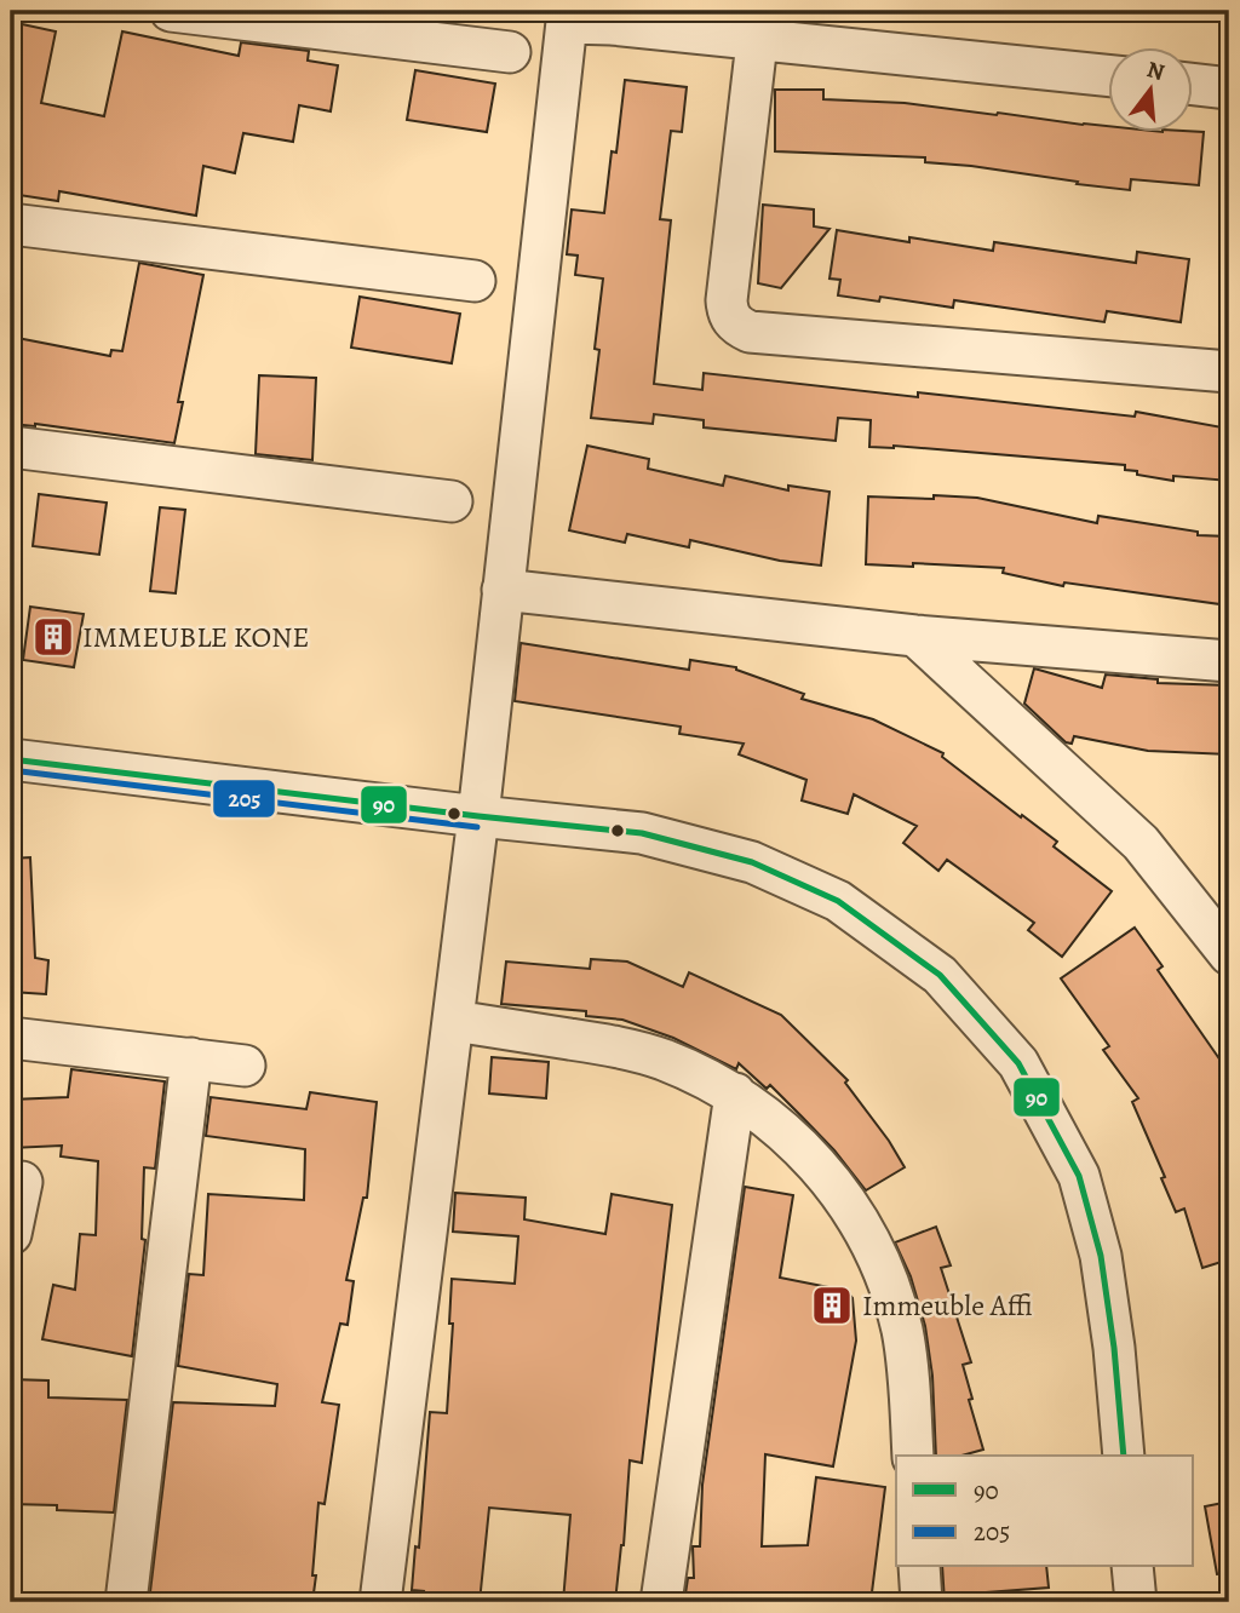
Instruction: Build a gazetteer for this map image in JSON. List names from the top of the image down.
{
  "places": {
    "building": ["IMMEUBLE KONE", "Immeuble Affi"]
  },
  "lines": ["transit line 90", "transit line 205"],
  "legend": ["90", "205"],
  "north": "top"
}
